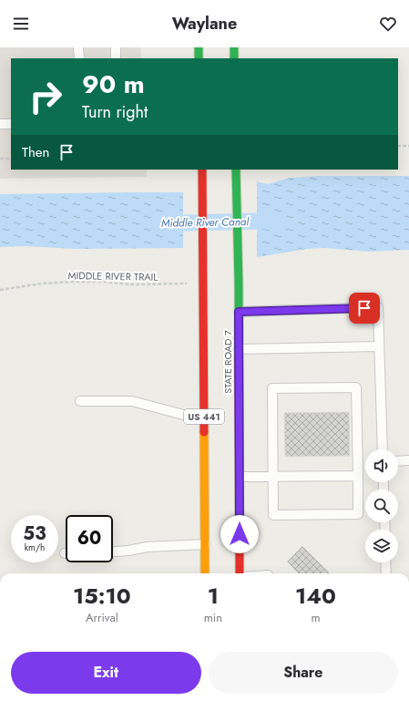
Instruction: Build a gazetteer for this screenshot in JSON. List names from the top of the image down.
{
  "streets": {
    "main road": ["STATE ROAD 7", "US 441"],
    "path": ["MIDDLE RIVER TRAIL"]
  },
  "crossings": [
    ["MIDDLE RIVER TRAIL", "US 441"]
  ],
  "water": ["Middle River Canal"],
  "page": {
    "header": "Waylane",
    "turn": ["90 m", "Turn right"],
    "then": "Then",
    "speed": "53 km/h",
    "limit": "60",
    "eta": [
      "15:10",
      "Arrival",
      "1",
      "min",
      "140",
      "m"
    ],
    "buttons": ["Exit", "Share"]
  }
}
